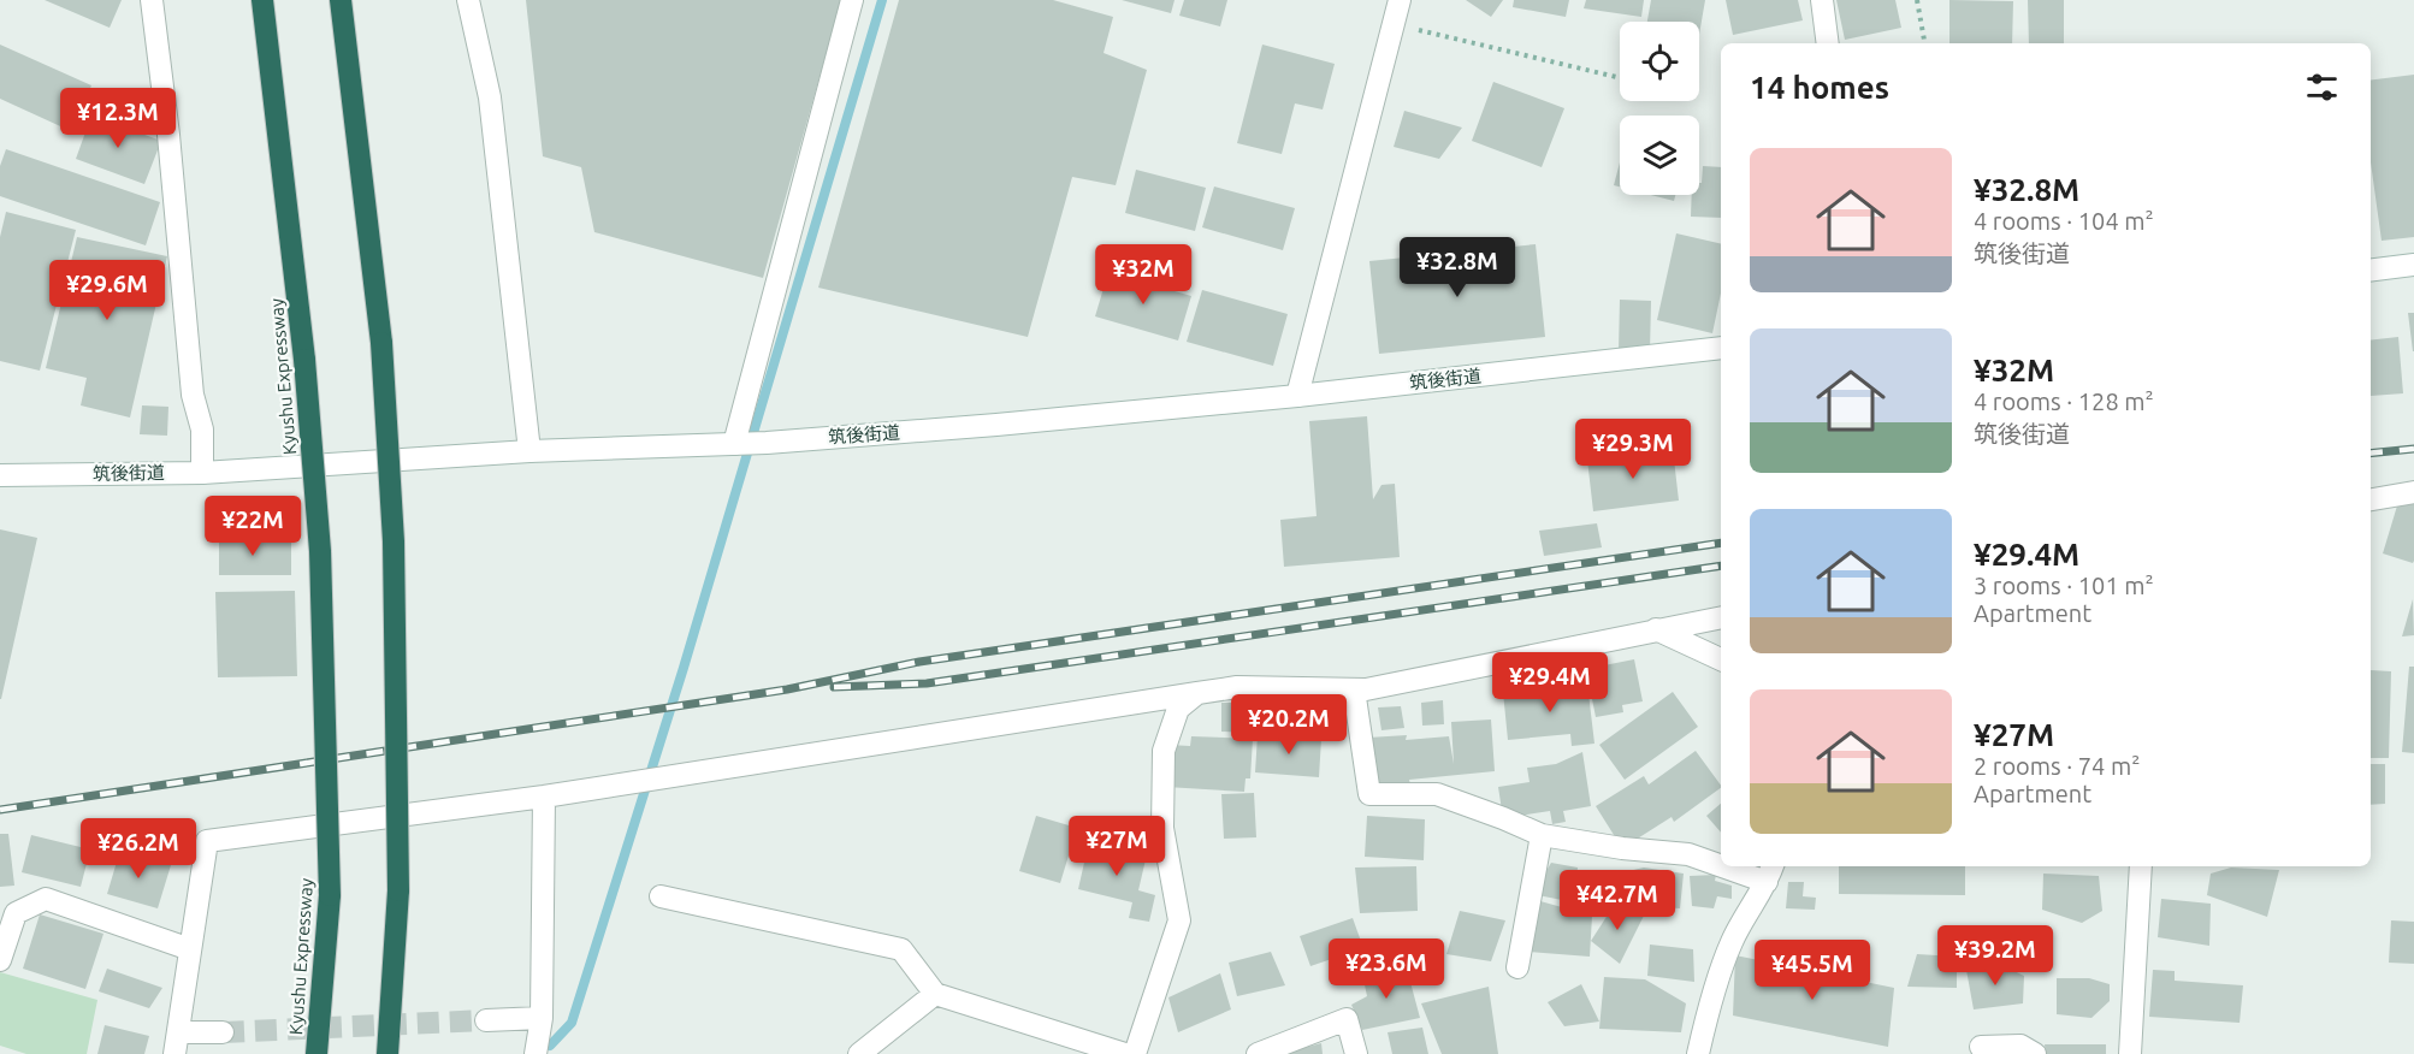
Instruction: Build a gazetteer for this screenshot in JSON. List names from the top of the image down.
{
  "streets": {
    "highway": ["Kyushu Expressway"],
    "street": ["筑後街道"]
  },
  "page": {
    "heading": "14 homes",
    "price": [
      "¥12.3M",
      "¥32.8M",
      "¥32M",
      "¥29.6M",
      "¥29.3M",
      "¥22M",
      "¥29.4M",
      "¥20.2M",
      "¥27M",
      "¥26.2M",
      "¥42.7M",
      "¥39.2M",
      "¥23.6M",
      "¥45.5M"
    ],
    "list": [
      {
        "name": "¥32.8M",
        "note": "4 rooms · 104 m² · 筑後街道"
      },
      {
        "name": "¥32M",
        "note": "4 rooms · 128 m² · 筑後街道"
      },
      {
        "name": "¥29.4M",
        "note": "3 rooms · 101 m² · Apartment"
      },
      {
        "name": "¥27M",
        "note": "2 rooms · 74 m² · Apartment"
      }
    ]
  }
}
